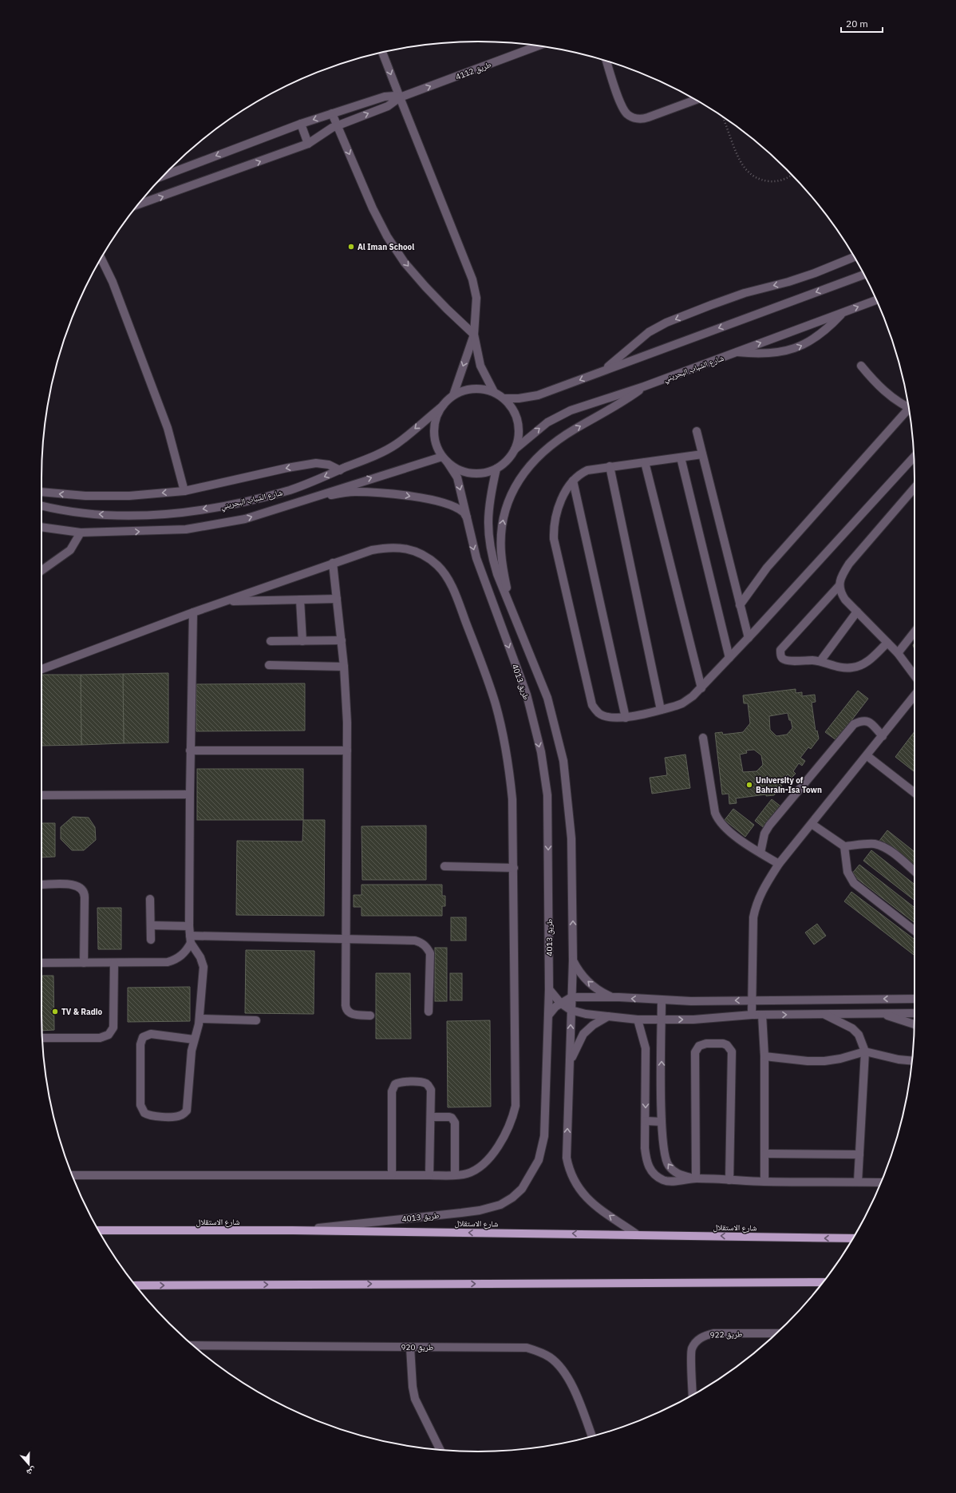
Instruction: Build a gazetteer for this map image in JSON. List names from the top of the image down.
{
  "streets": {
    "main road": ["شارع الاستقلال"],
    "street": [
      "طريق 4112",
      "شارع الشباب البحريني",
      "طريق 4013",
      "طريق 922",
      "طريق 920"
    ]
  },
  "crossings": [
    ["شارع الشباب البحريني", "طريق 4013"],
    ["طريق 4013", "شارع الاستقلال"]
  ],
  "one_way": ["طريق 4112"],
  "places": ["Al Iman School", "University of Bahrain-Isa Town", "TV & Radio"],
  "scale_bar": "20 m",
  "north": "bottom"
}
